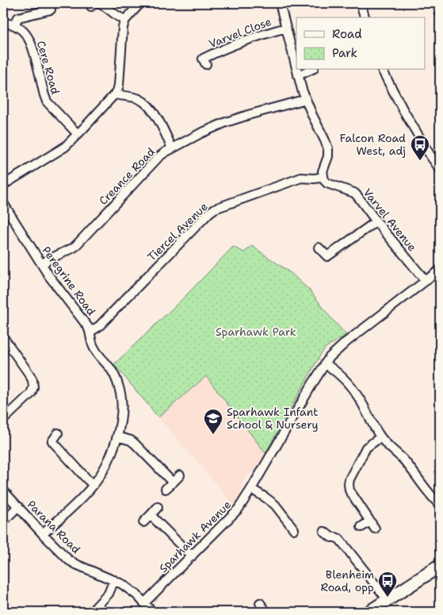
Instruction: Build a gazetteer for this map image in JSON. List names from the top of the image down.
{
  "streets": {
    "street": [
      "Varvel Close",
      "Cere Road",
      "Creance Road",
      "Varvel Avenue",
      "Tiercel Avenue",
      "Peregrine Road",
      "Parana Road",
      "Sparhawk Avenue"
    ]
  },
  "crossings": [
    ["Creance Road", "Peregrine Road"],
    ["Varvel Avenue", "Tiercel Avenue"],
    ["Varvel Avenue", "Sparhawk Avenue"],
    ["Tiercel Avenue", "Peregrine Road"],
    ["Peregrine Road", "Parana Road"],
    ["Parana Road", "Sparhawk Avenue"]
  ],
  "parks": ["Sparhawk Park"],
  "places": {
    "bus stop": ["Falcon Road West, adj", "Blenheim Road, opp"],
    "school or university": ["Sparhawk Infant School & Nursery"]
  },
  "legend": ["Road", "Park"]
}
